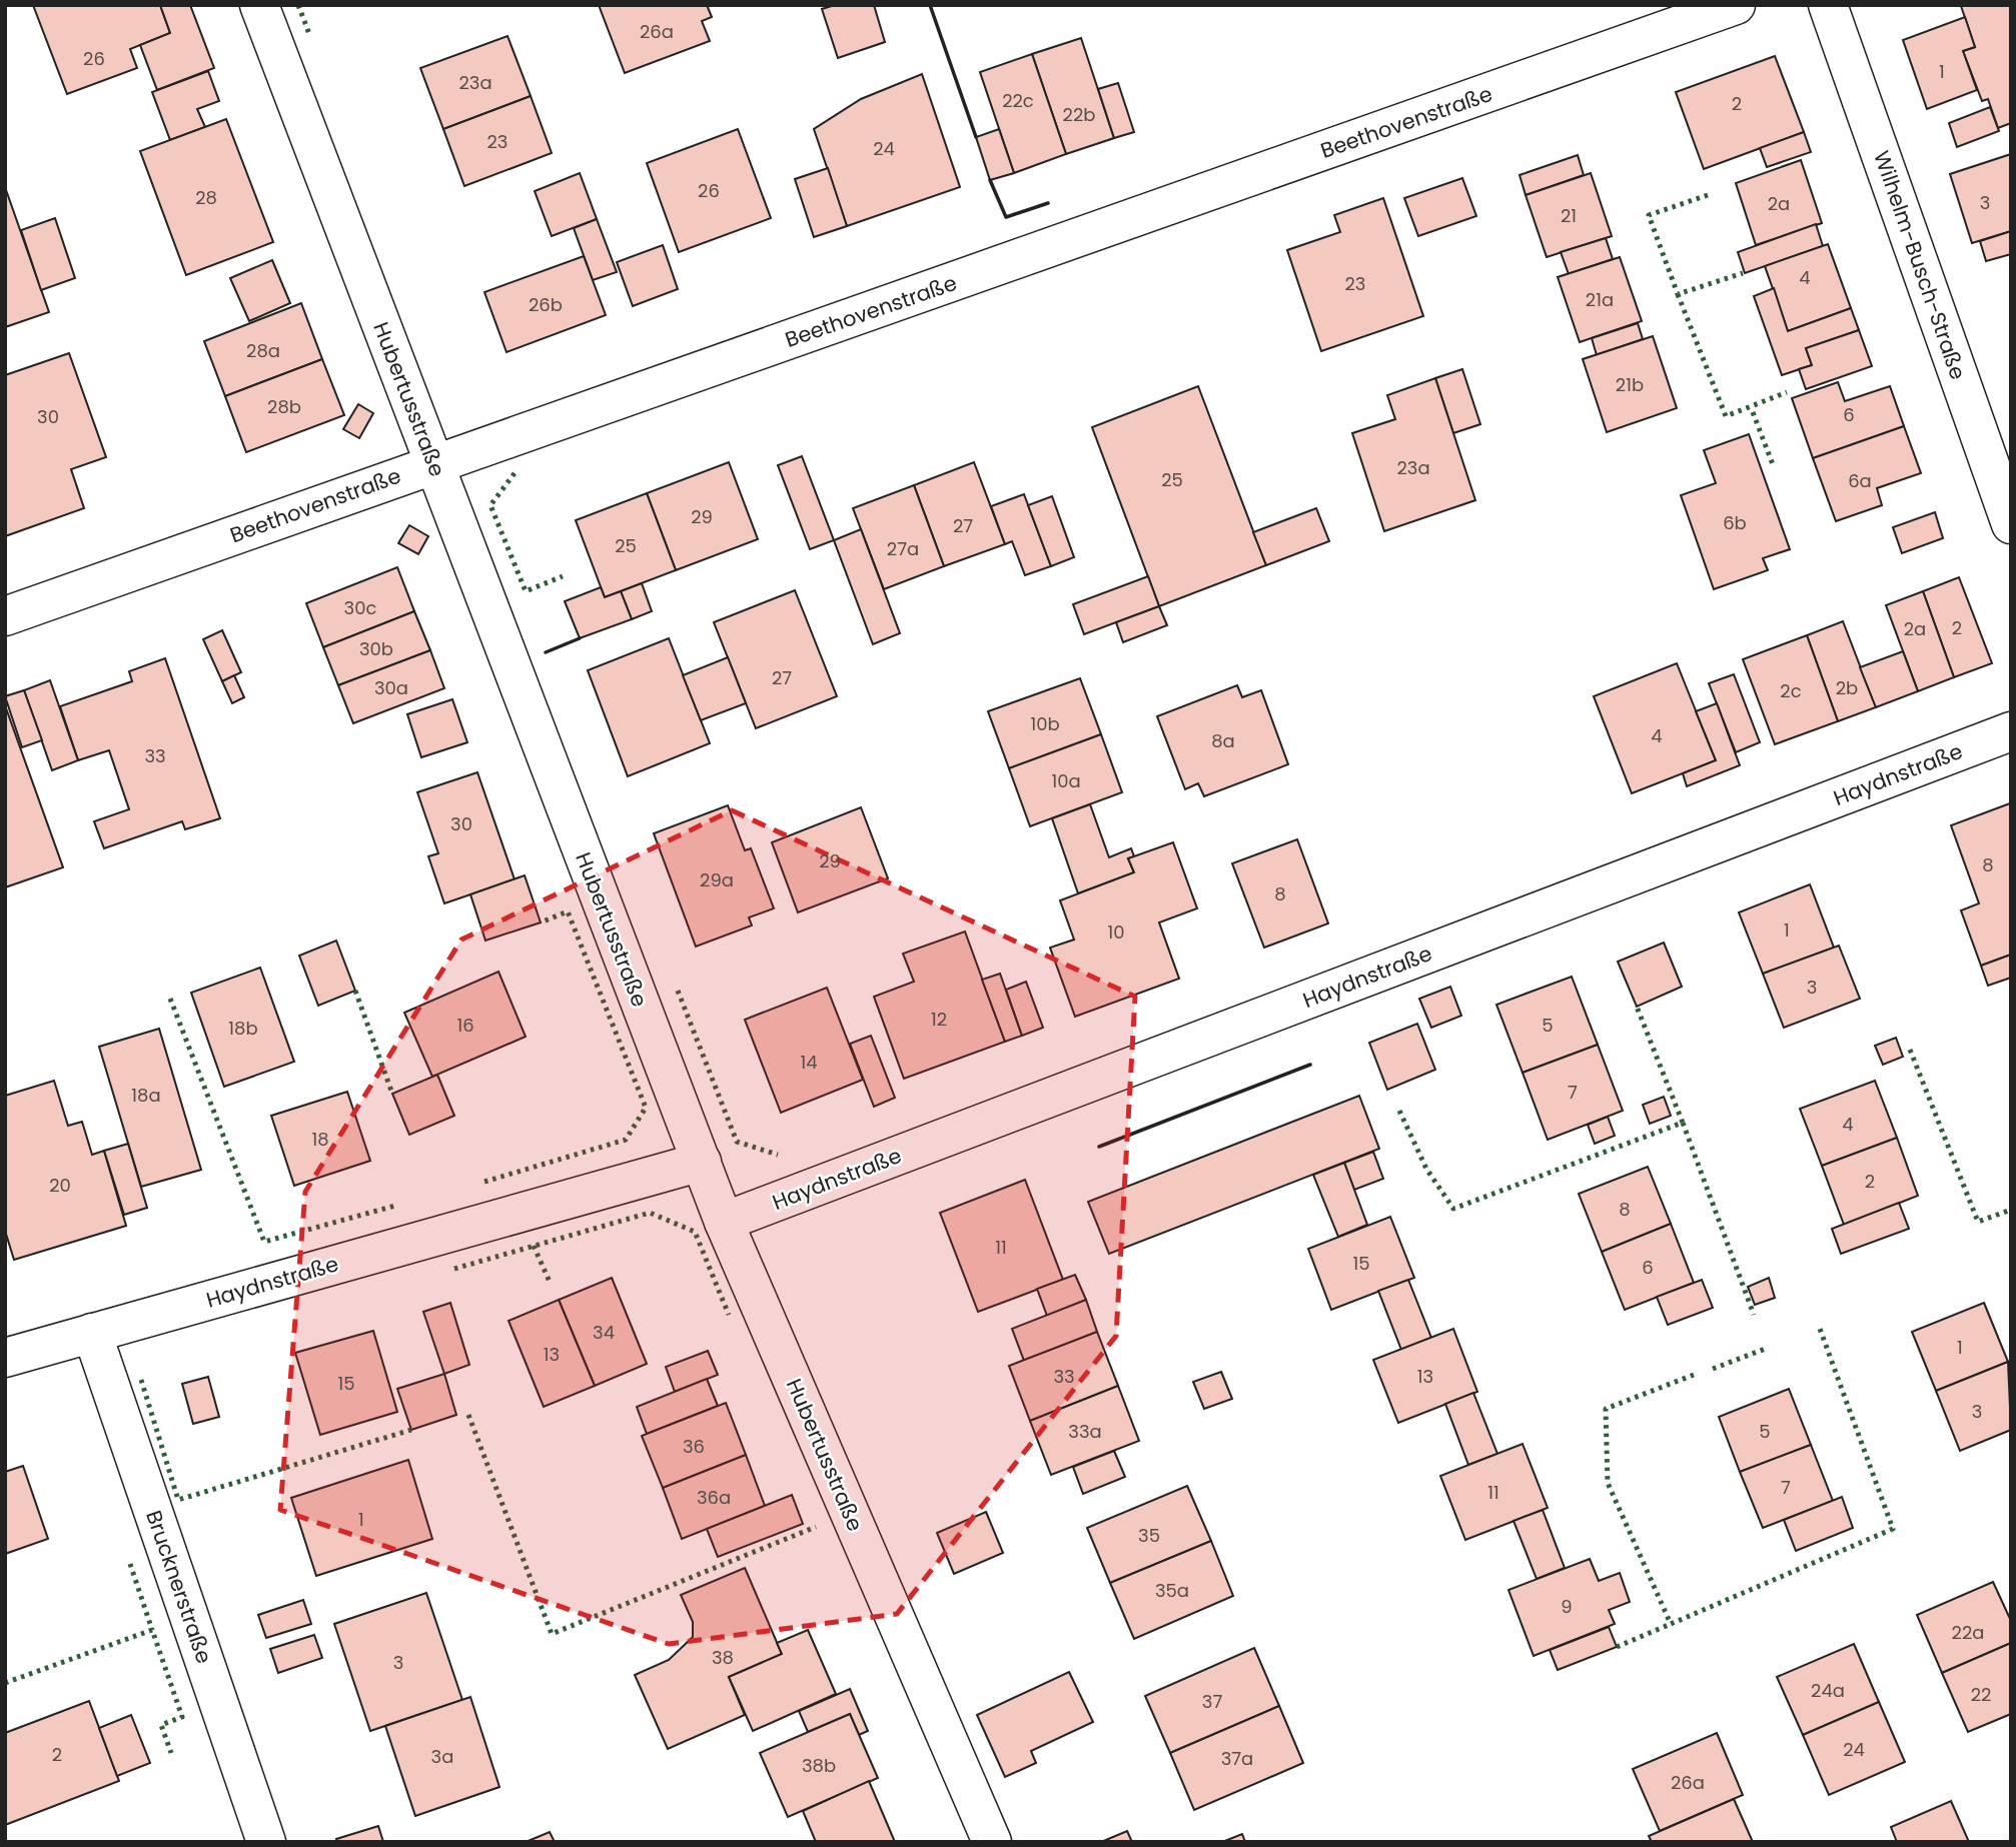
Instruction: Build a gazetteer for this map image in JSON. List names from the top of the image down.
{
  "streets": {
    "street": [
      "Beethovenstraße",
      "Wilhelm-Busch-Straße",
      "Hubertusstraße",
      "Haydnstraße",
      "Brucknerstraße"
    ]
  },
  "crossings": [
    ["Beethovenstraße", "Hubertusstraße"],
    ["Hubertusstraße", "Haydnstraße"],
    ["Haydnstraße", "Brucknerstraße"]
  ],
  "house_numbers": [
    "26a",
    "26",
    "1",
    "23a",
    "22c",
    "2",
    "22b",
    "23",
    "24",
    "26",
    "28",
    "3",
    "2a",
    "21",
    "4",
    "23",
    "21a",
    "26b",
    "28a",
    "21b",
    "28b",
    "6",
    "30",
    "23a",
    "25",
    "6a",
    "29",
    "6b",
    "27",
    "25",
    "27a",
    "30c",
    "2",
    "2a",
    "30b",
    "27",
    "30a",
    "2b",
    "2c",
    "10b",
    "4",
    "8a",
    "33",
    "10a",
    "30",
    "29",
    "8",
    "29a",
    "8",
    "1",
    "10",
    "3",
    "12",
    "16",
    "5",
    "18b",
    "14",
    "7",
    "18a",
    "4",
    "18",
    "2",
    "20",
    "8",
    "11",
    "15",
    "6",
    "34",
    "1",
    "13",
    "33",
    "13",
    "15",
    "3",
    "33a",
    "5",
    "36",
    "7",
    "11",
    "36a",
    "1",
    "35",
    "35a",
    "9",
    "22a",
    "38",
    "3",
    "24a",
    "22",
    "37",
    "24",
    "2",
    "3a",
    "37a",
    "38b",
    "26a"
  ]
}
